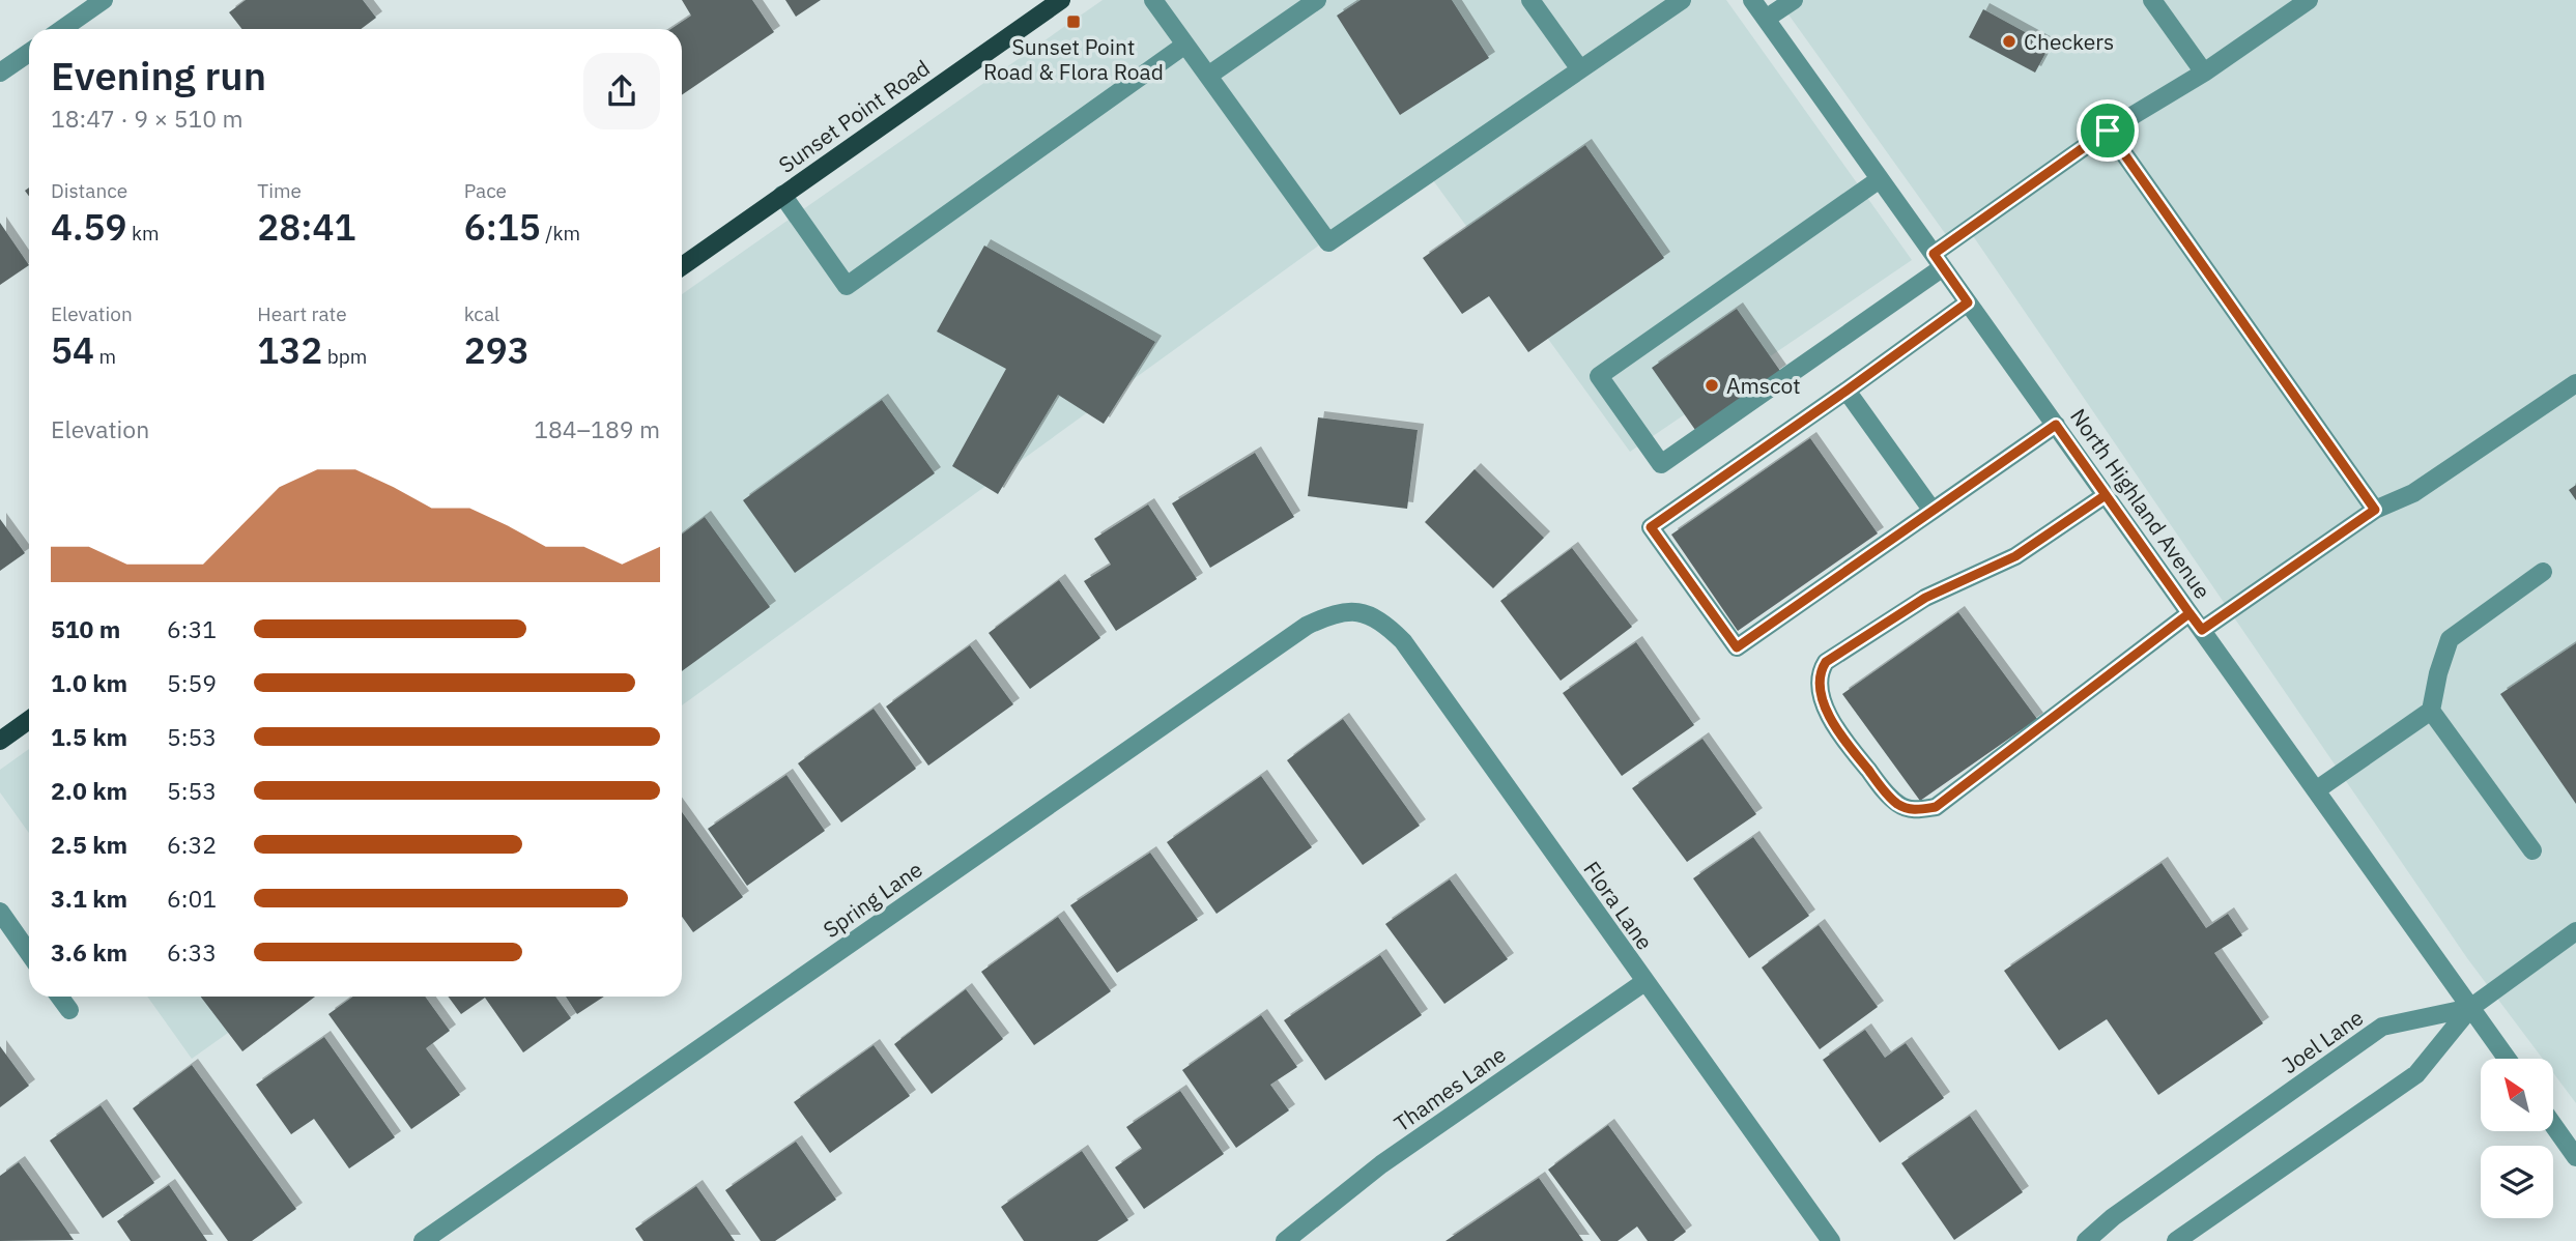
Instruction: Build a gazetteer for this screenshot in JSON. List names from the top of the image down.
{
  "streets": {
    "main road": ["Sunset Point Road"],
    "street": [
      "North Highland Avenue",
      "Spring Lane",
      "Flora Lane",
      "Joel Lane",
      "Thames Lane"
    ]
  },
  "crossings": [
    ["North Highland Avenue", "Joel Lane"],
    ["Spring Lane", "Flora Lane"],
    ["Flora Lane", "Thames Lane"]
  ],
  "places": {
    "transit": ["Sunset Point Road & Flora Road"],
    "other": ["Checkers", "Amscot"]
  },
  "north": "top left",
  "page": {
    "heading": ["Evening run", "18:47 · 9 × 510 m"],
    "stats": [
      ["Distance", "4.59 km"],
      ["Time", "28:41"],
      ["Pace", "6:15 /km"],
      ["Elevation", "54 m"],
      ["Heart rate", "132 bpm"],
      ["kcal", "293"]
    ],
    "chart": ["Elevation", "184–189 m"],
    "list": [
      {
        "name": "510 m",
        "note": "6:31"
      },
      {
        "name": "1.0 km",
        "note": "5:59"
      },
      {
        "name": "1.5 km",
        "note": "5:53"
      },
      {
        "name": "2.0 km",
        "note": "5:53"
      },
      {
        "name": "2.5 km",
        "note": "6:32"
      },
      {
        "name": "3.1 km",
        "note": "6:01"
      },
      {
        "name": "3.6 km",
        "note": "6:33"
      }
    ]
  }
}
